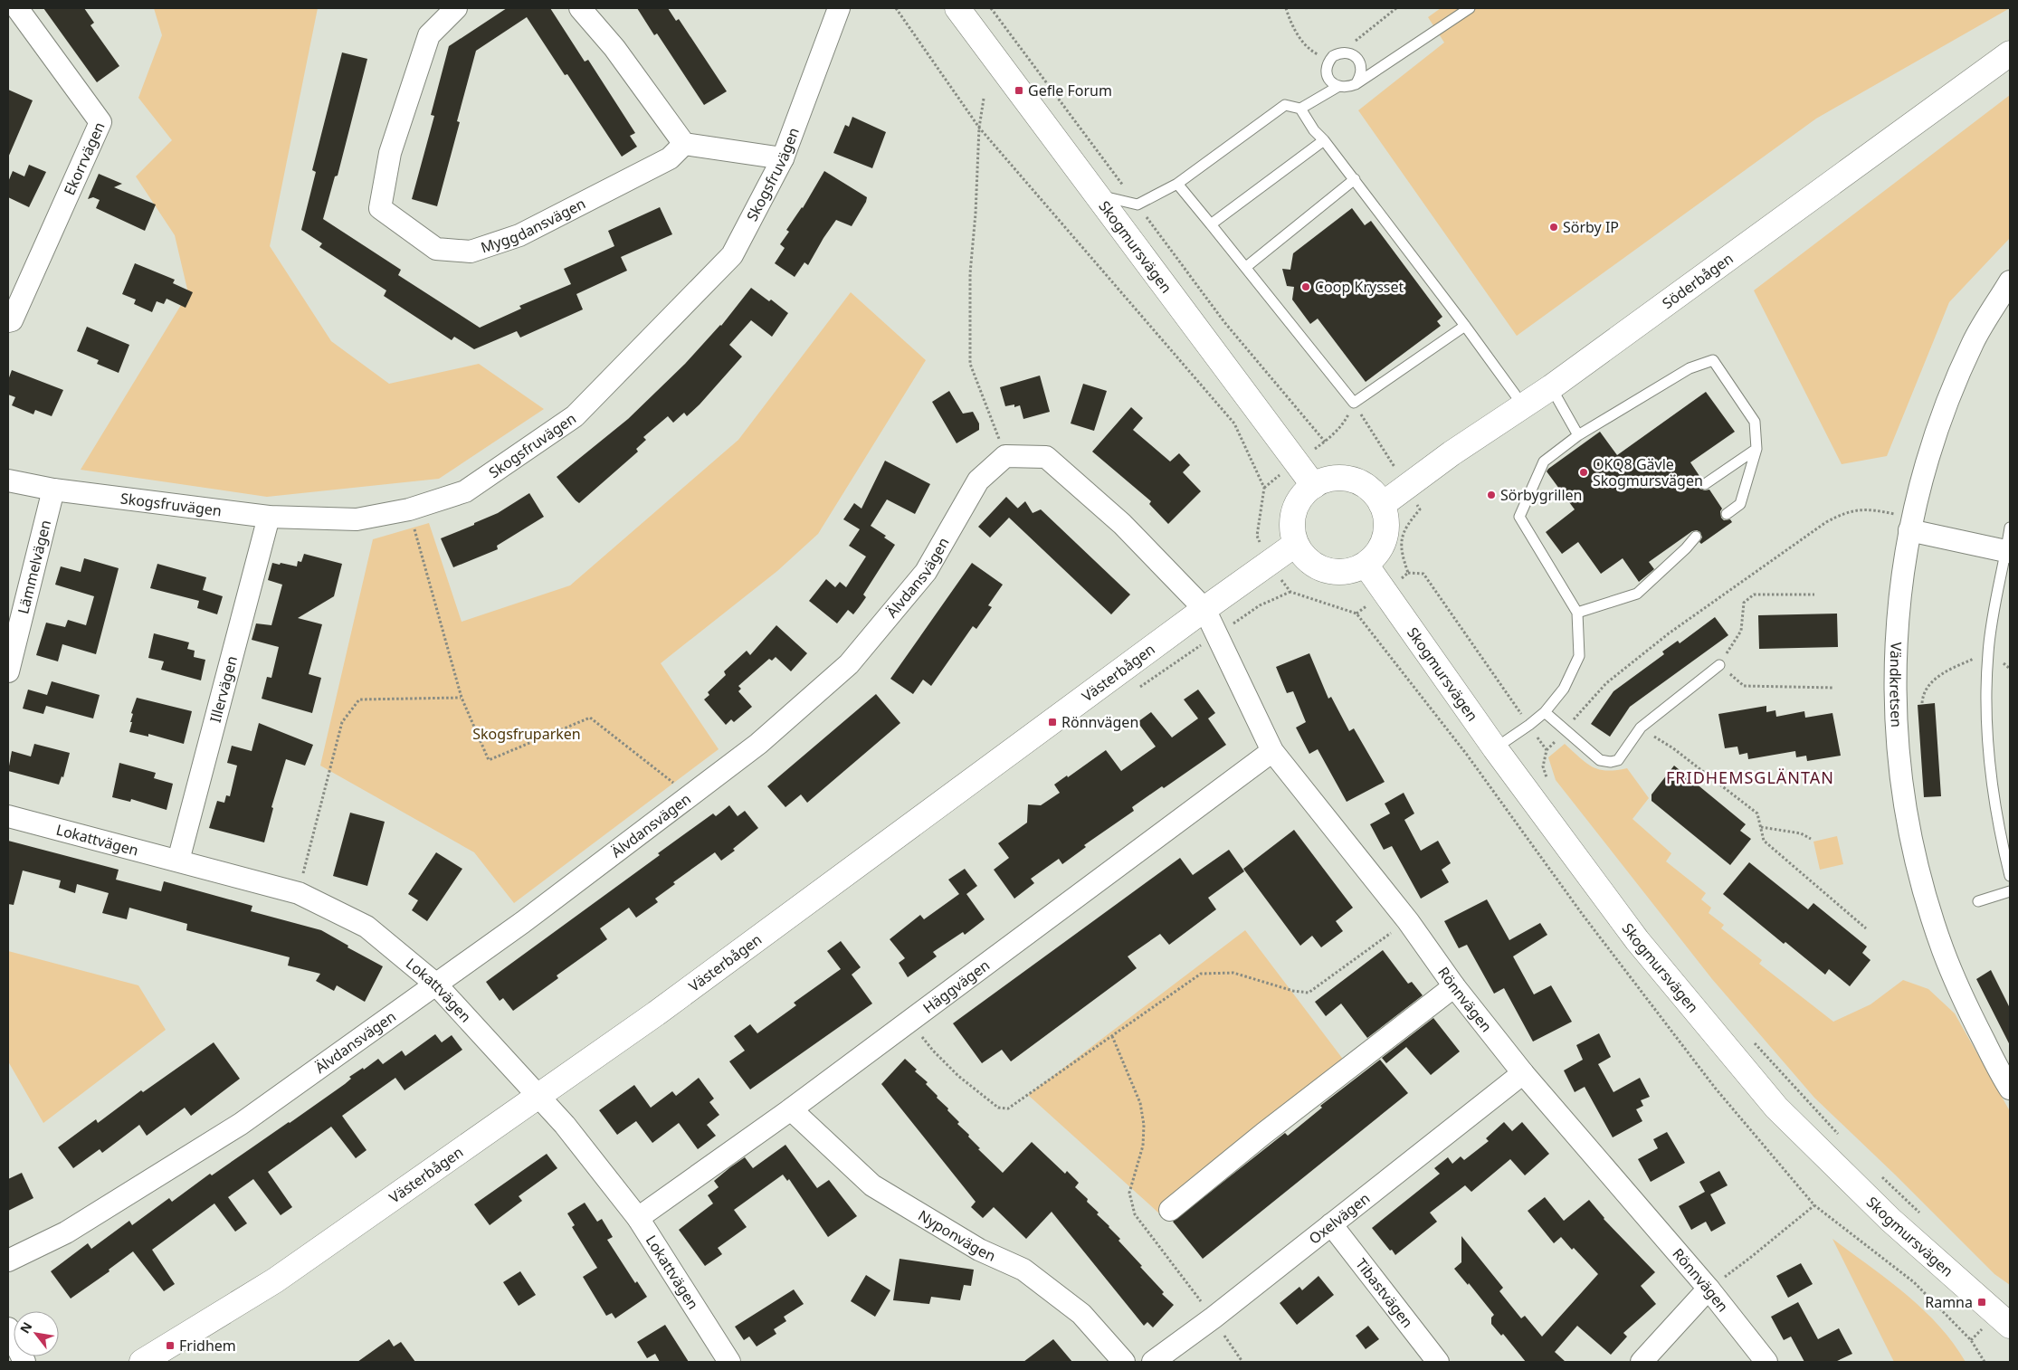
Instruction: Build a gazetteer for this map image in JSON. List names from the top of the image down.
{
  "streets": {
    "street": [
      "Ekorrvägen",
      "Skogsfruvägen",
      "Myggdansvägen",
      "Skogmursvägen",
      "Söderbågen",
      "Lämmelvägen",
      "Älvdansvägen",
      "Västerbågen",
      "Vändkretsen",
      "Illervägen",
      "Lokattvägen",
      "Häggvägen",
      "Rönnvägen",
      "Oxelvägen",
      "Nyponvägen",
      "Tibastvägen"
    ]
  },
  "crossings": [
    ["Skogsfruvägen", "Lämmelvägen"],
    ["Skogsfruvägen", "Illervägen"],
    ["Skogmursvägen", "Söderbågen"],
    ["Skogmursvägen", "Västerbågen"],
    ["Söderbågen", "Västerbågen"],
    ["Älvdansvägen", "Lokattvägen"],
    ["Västerbågen", "Lokattvägen"],
    ["Västerbågen", "Rönnvägen"],
    ["Illervägen", "Lokattvägen"],
    ["Lokattvägen", "Häggvägen"],
    ["Häggvägen", "Rönnvägen"],
    ["Häggvägen", "Nyponvägen"],
    ["Rönnvägen", "Oxelvägen"],
    ["Oxelvägen", "Tibastvägen"]
  ],
  "districts": ["FRIDHEMSGLÄNTAN"],
  "parks": ["Skogsfruparken"],
  "places": {
    "transit": [
      "Gefle Forum",
      "Rönnvägen",
      "Ramna",
      "Fridhem"
    ],
    "other": [
      "Sörby IP",
      "Coop Krysset",
      "OKQ8 Gävle Skogmursvägen",
      "Sörbygrillen"
    ]
  },
  "north": "top left"
}
